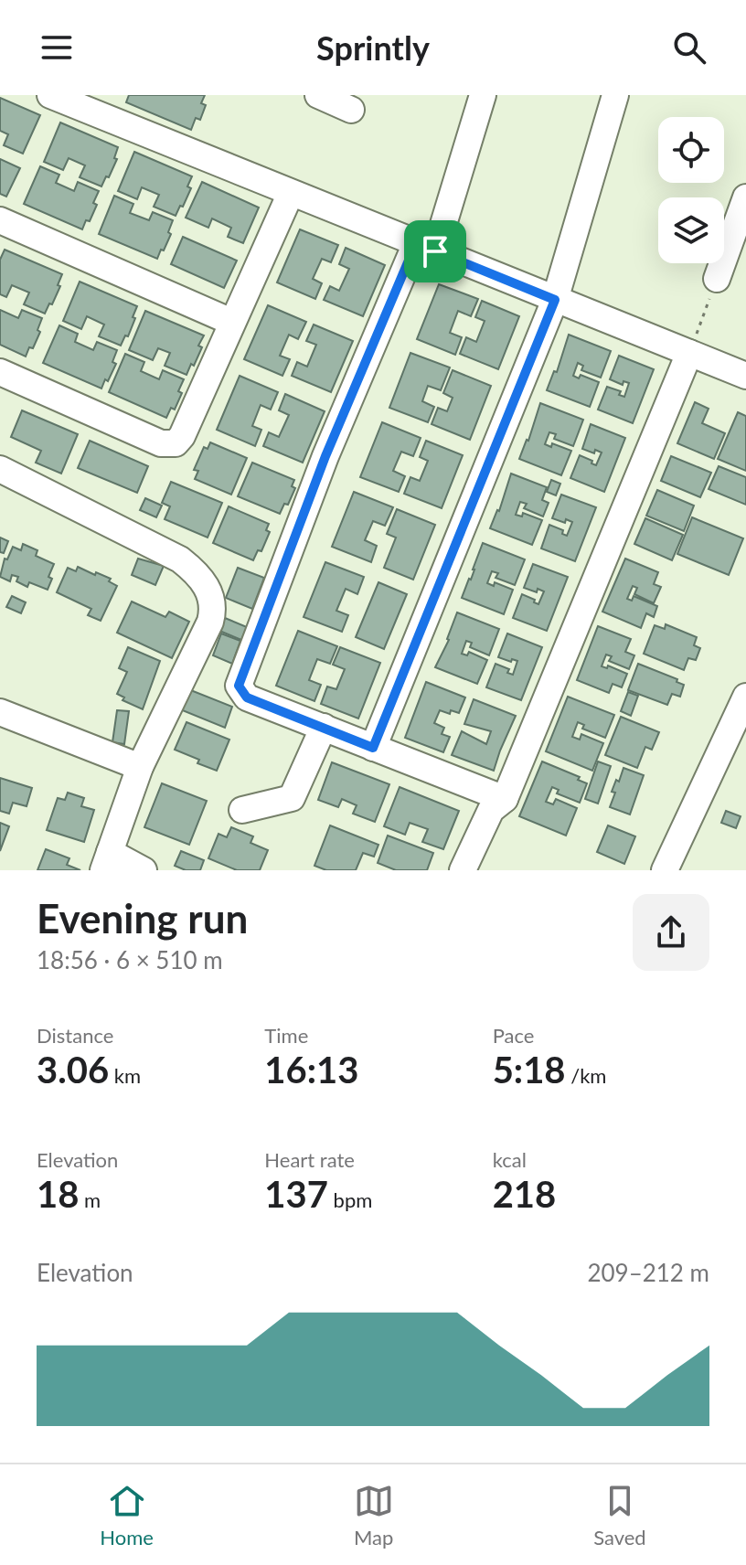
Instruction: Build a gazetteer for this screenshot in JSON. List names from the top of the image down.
{
  "page": {
    "header": "Sprintly",
    "heading": ["Evening run", "18:56 · 6 × 510 m"],
    "stats": [
      ["Distance", "3.06 km"],
      ["Time", "16:13"],
      ["Pace", "5:18 /km"],
      ["Elevation", "18 m"],
      ["Heart rate", "137 bpm"],
      ["kcal", "218"]
    ],
    "chart": ["Elevation", "209–212 m"],
    "tabs": ["Home", "Map", "Saved"]
  }
}
